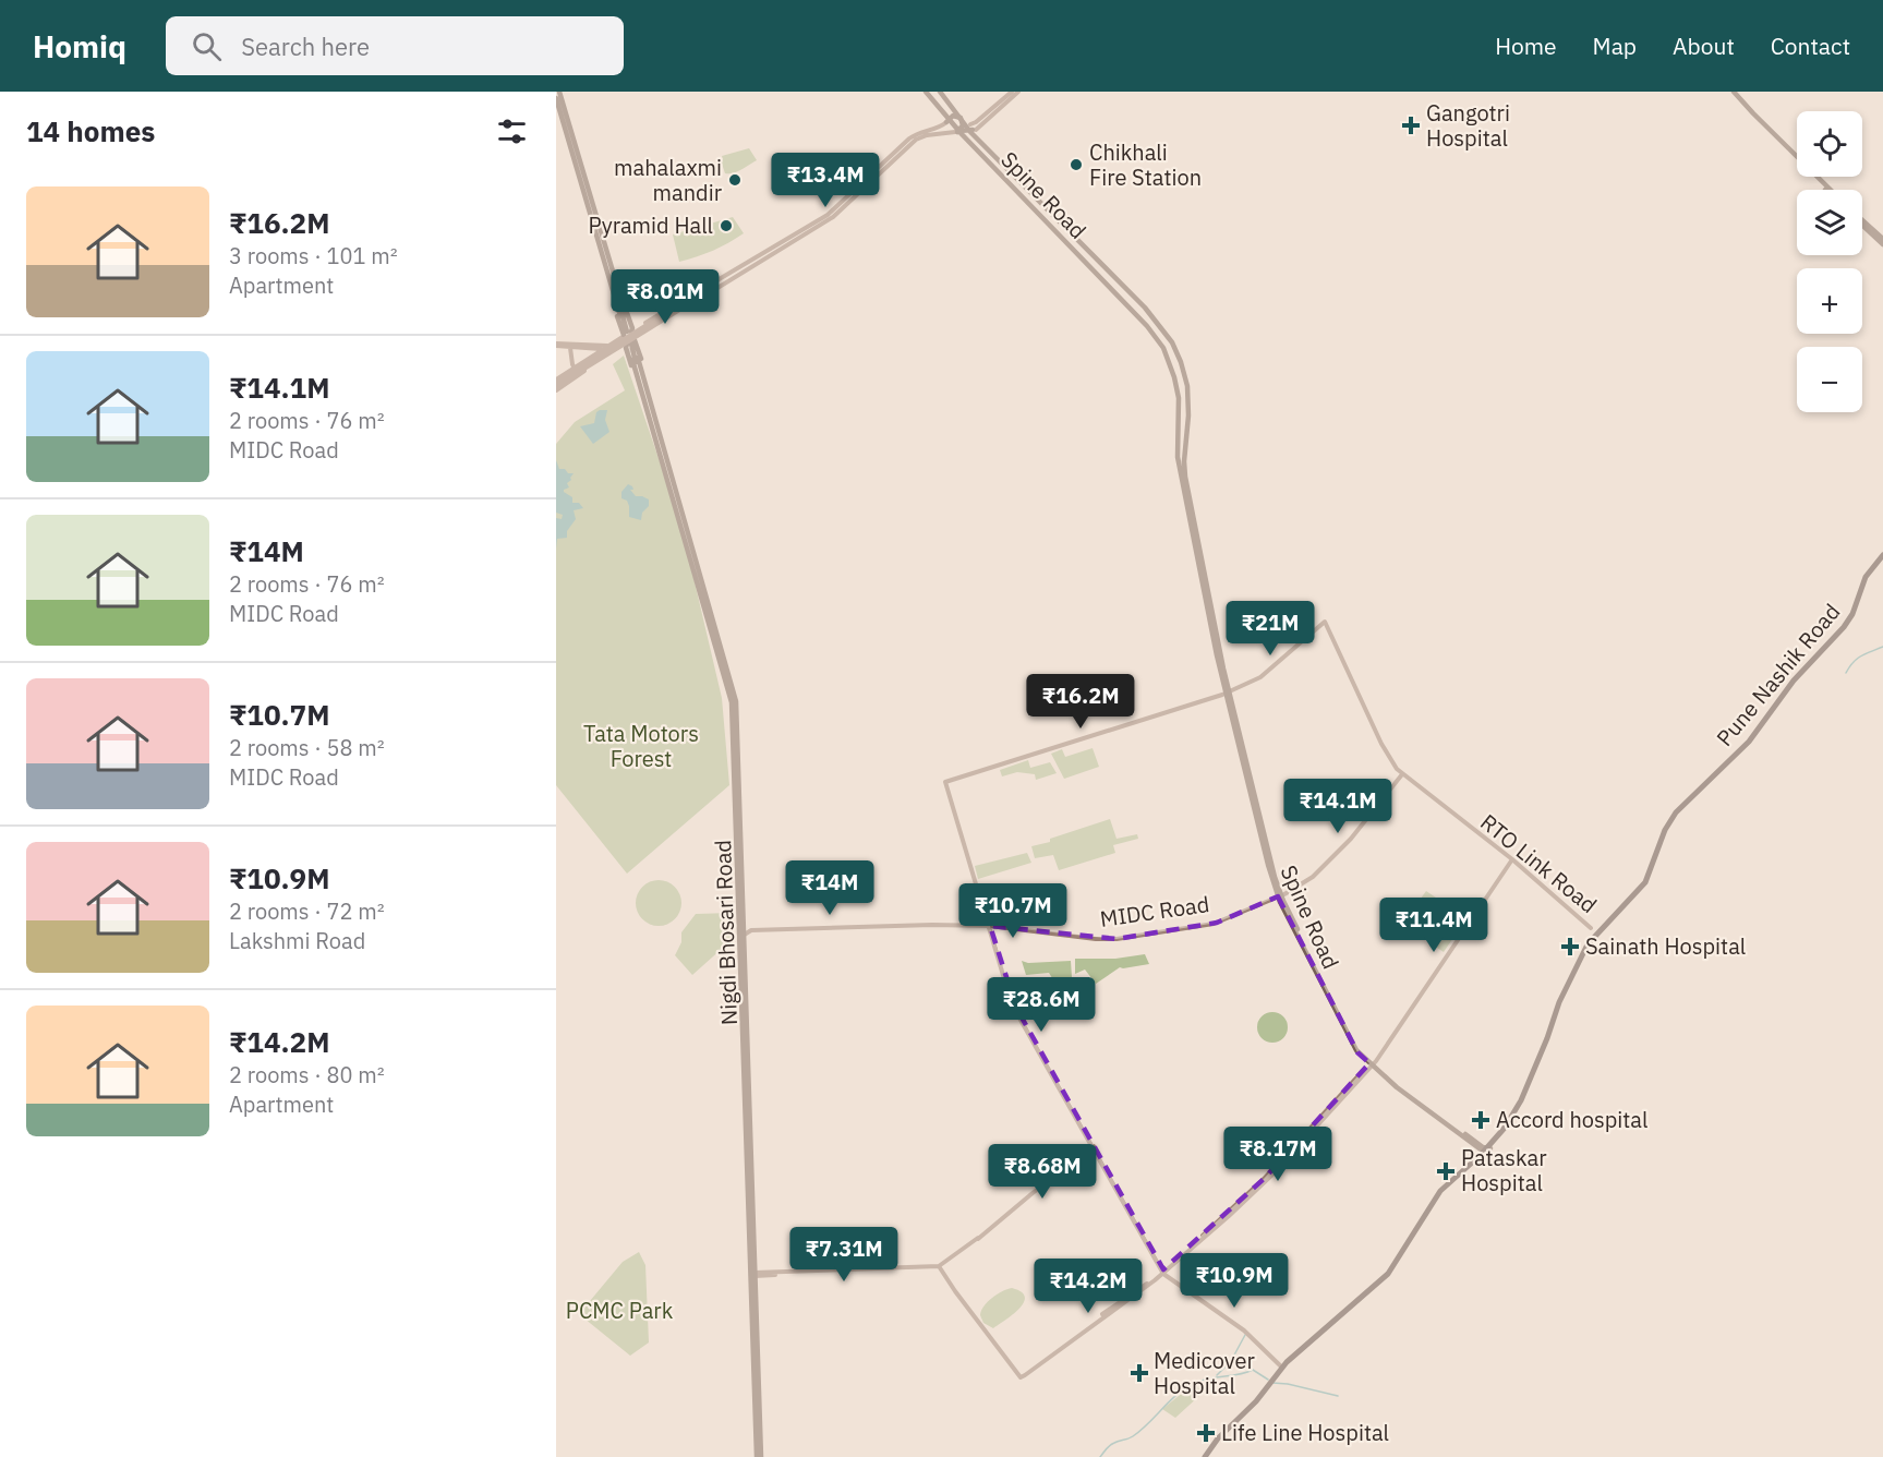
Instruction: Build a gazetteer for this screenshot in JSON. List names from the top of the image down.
{
  "streets": {
    "highway": ["Pune Nashik Road"],
    "main road": [
      "Spine Road",
      "RTO Link Road",
      "MIDC Road",
      "Nigdi Bhosari Road"
    ]
  },
  "crossings": [
    ["Spine Road", "Pune Nashik Road"],
    ["Spine Road", "RTO Link Road"],
    ["Spine Road", "MIDC Road"],
    ["Pune Nashik Road", "RTO Link Road"],
    ["RTO Link Road", "MIDC Road"],
    ["MIDC Road", "Nigdi Bhosari Road"]
  ],
  "parks": ["Tata Motors Forest", "PCMC Park"],
  "places": {
    "health": [
      "Gangotri Hospital",
      "Sainath Hospital",
      "Accord hospital",
      "Pataskar Hospital",
      "Medicover Hospital",
      "Life Line Hospital"
    ],
    "other": ["Chikhali Fire Station", "mahalaxmi mandir", "Pyramid Hall"]
  },
  "page": {
    "header": "Homiq",
    "search": "Search here",
    "nav": [
      "Home",
      "Map",
      "About",
      "Contact"
    ],
    "heading": "14 homes",
    "map_buttons": ["+", "−"],
    "price": [
      "₹13.4M",
      "₹8.01M",
      "₹21M",
      "₹16.2M",
      "₹14.1M",
      "₹14M",
      "₹10.7M",
      "₹11.4M",
      "₹28.6M",
      "₹8.17M",
      "₹8.68M",
      "₹7.31M",
      "₹10.9M",
      "₹14.2M"
    ],
    "list": [
      {
        "name": "₹16.2M",
        "note": "3 rooms · 101 m² · Apartment"
      },
      {
        "name": "₹14.1M",
        "note": "2 rooms · 76 m² · MIDC Road"
      },
      {
        "name": "₹14M",
        "note": "2 rooms · 76 m² · MIDC Road"
      },
      {
        "name": "₹10.7M",
        "note": "2 rooms · 58 m² · MIDC Road"
      },
      {
        "name": "₹10.9M",
        "note": "2 rooms · 72 m² · Lakshmi Road"
      },
      {
        "name": "₹14.2M",
        "note": "2 rooms · 80 m² · Apartment"
      }
    ]
  }
}
